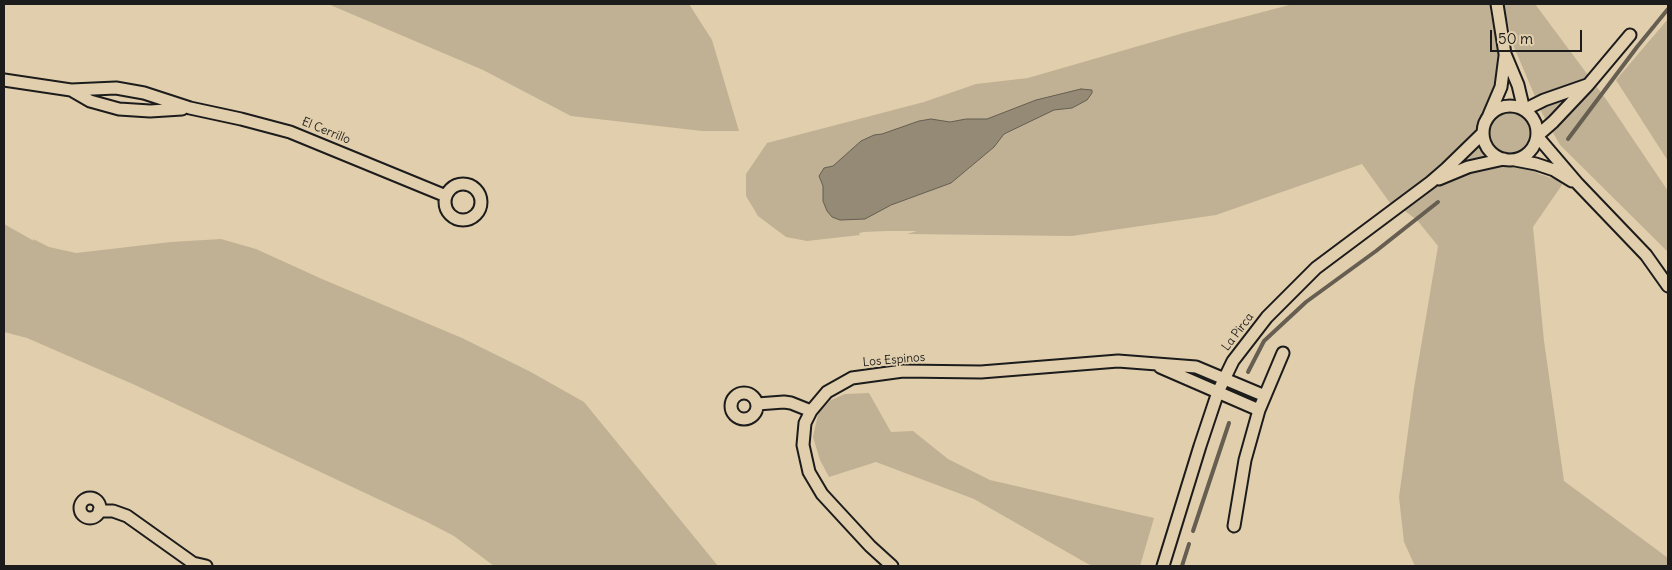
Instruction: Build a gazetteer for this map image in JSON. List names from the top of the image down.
{
  "streets": {
    "street": ["El Cerrillo", "La Pirca", "Los Espinos"]
  },
  "crossings": [
    ["La Pirca", "Los Espinos"]
  ],
  "scale_bar": "50 m"
}
